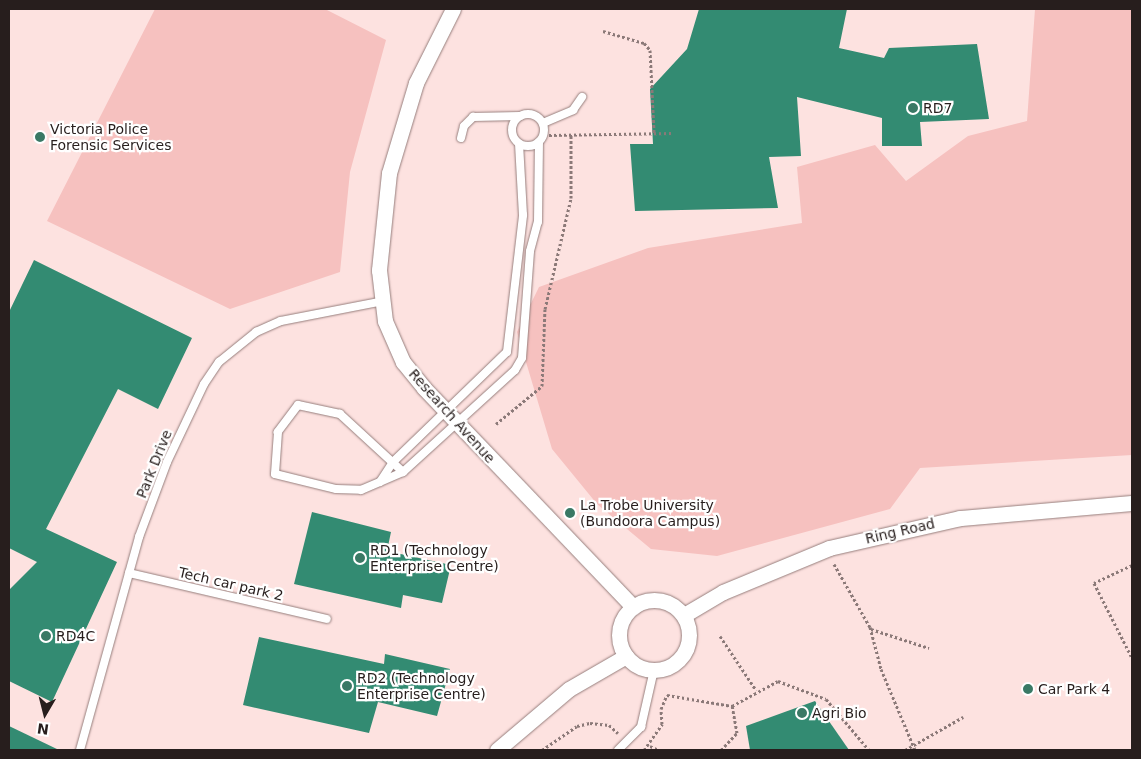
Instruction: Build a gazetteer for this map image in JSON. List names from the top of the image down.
{
  "streets": {
    "street": ["Research Avenue", "Ring Road"],
    "lane": ["Park Drive", "Tech car park 2"]
  },
  "crossings": [
    ["Research Avenue", "Park Drive"],
    ["Research Avenue", "Ring Road"],
    ["Park Drive", "Tech car park 2"]
  ],
  "places": [
    "RD7",
    "Victoria Police Forensic Services",
    "La Trobe University (Bundoora Campus)",
    "RD1 (Technology Enterprise Centre)",
    "RD4C",
    "RD2 (Technology Enterprise Centre)",
    "Car Park 4",
    "Agri Bio"
  ],
  "north": "bottom"
}
